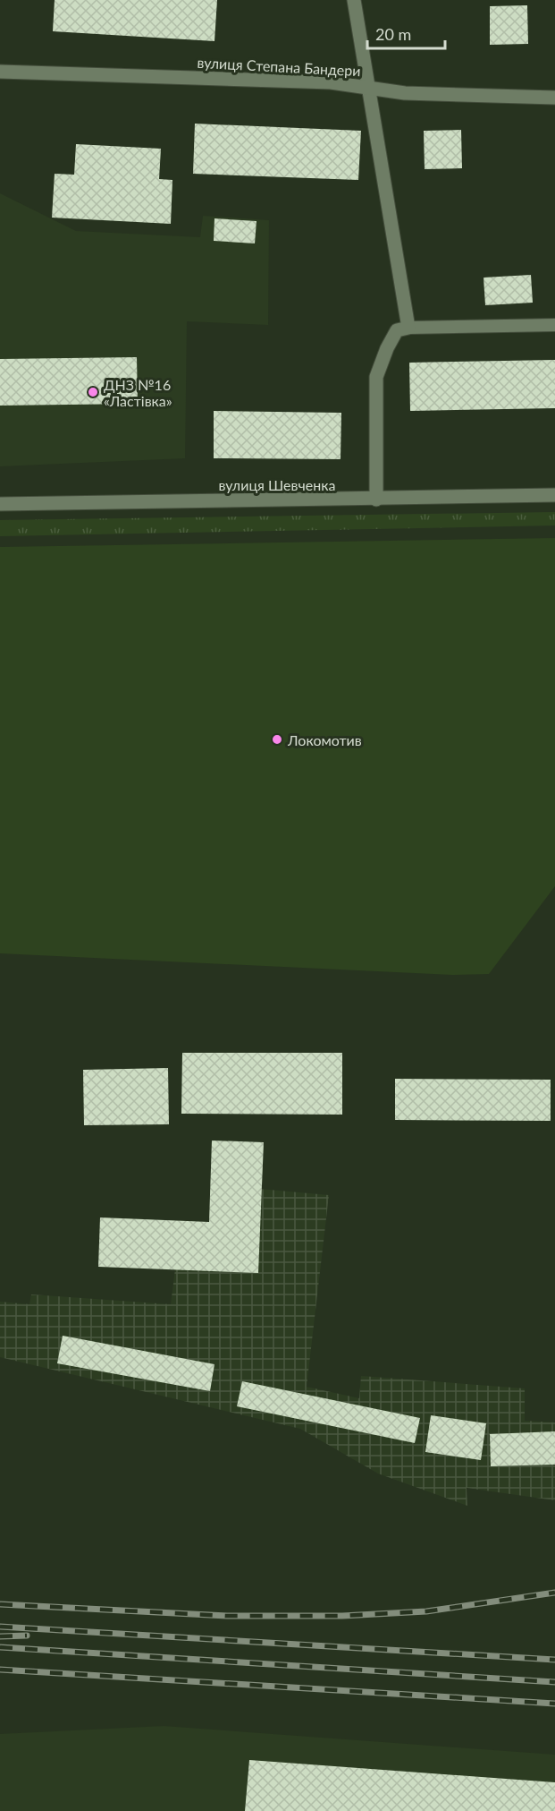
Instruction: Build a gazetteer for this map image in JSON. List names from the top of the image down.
{
  "streets": {
    "street": ["вулиця Степана Бандери", "вулиця Шевченка"]
  },
  "places": ["ДНЗ №16 «Ластівка»", "Локомотив"],
  "scale_bar": "20 m"
}
